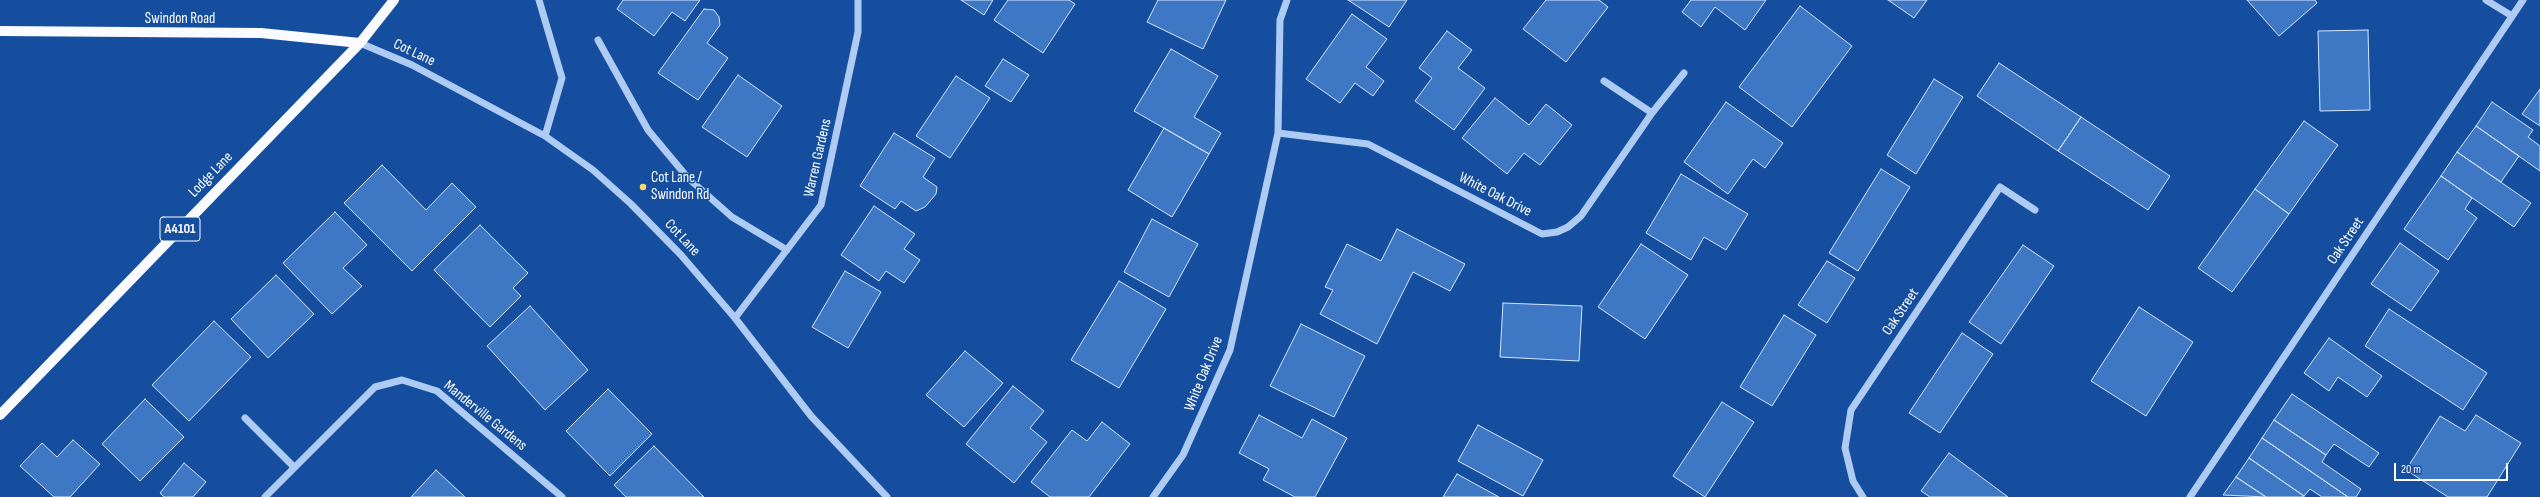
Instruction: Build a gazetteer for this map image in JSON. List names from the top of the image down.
{
  "streets": {
    "main road": ["Swindon Road", "Lodge Lane", "A4101"],
    "street": [
      "Cot Lane",
      "Warren Gardens",
      "White Oak Drive",
      "Oak Street",
      "Manderville Gardens"
    ]
  },
  "crossings": [
    ["Swindon Road", "Cot Lane"],
    ["Swindon Road", "Lodge Lane"],
    ["Swindon Road", "A4101"],
    ["Cot Lane", "Warren Gardens"],
    ["Cot Lane", "Lodge Lane"],
    ["Cot Lane", "A4101"],
    ["Lodge Lane", "A4101"]
  ],
  "places": ["Cot Lane / Swindon Rd"],
  "scale_bar": "20 m"
}
